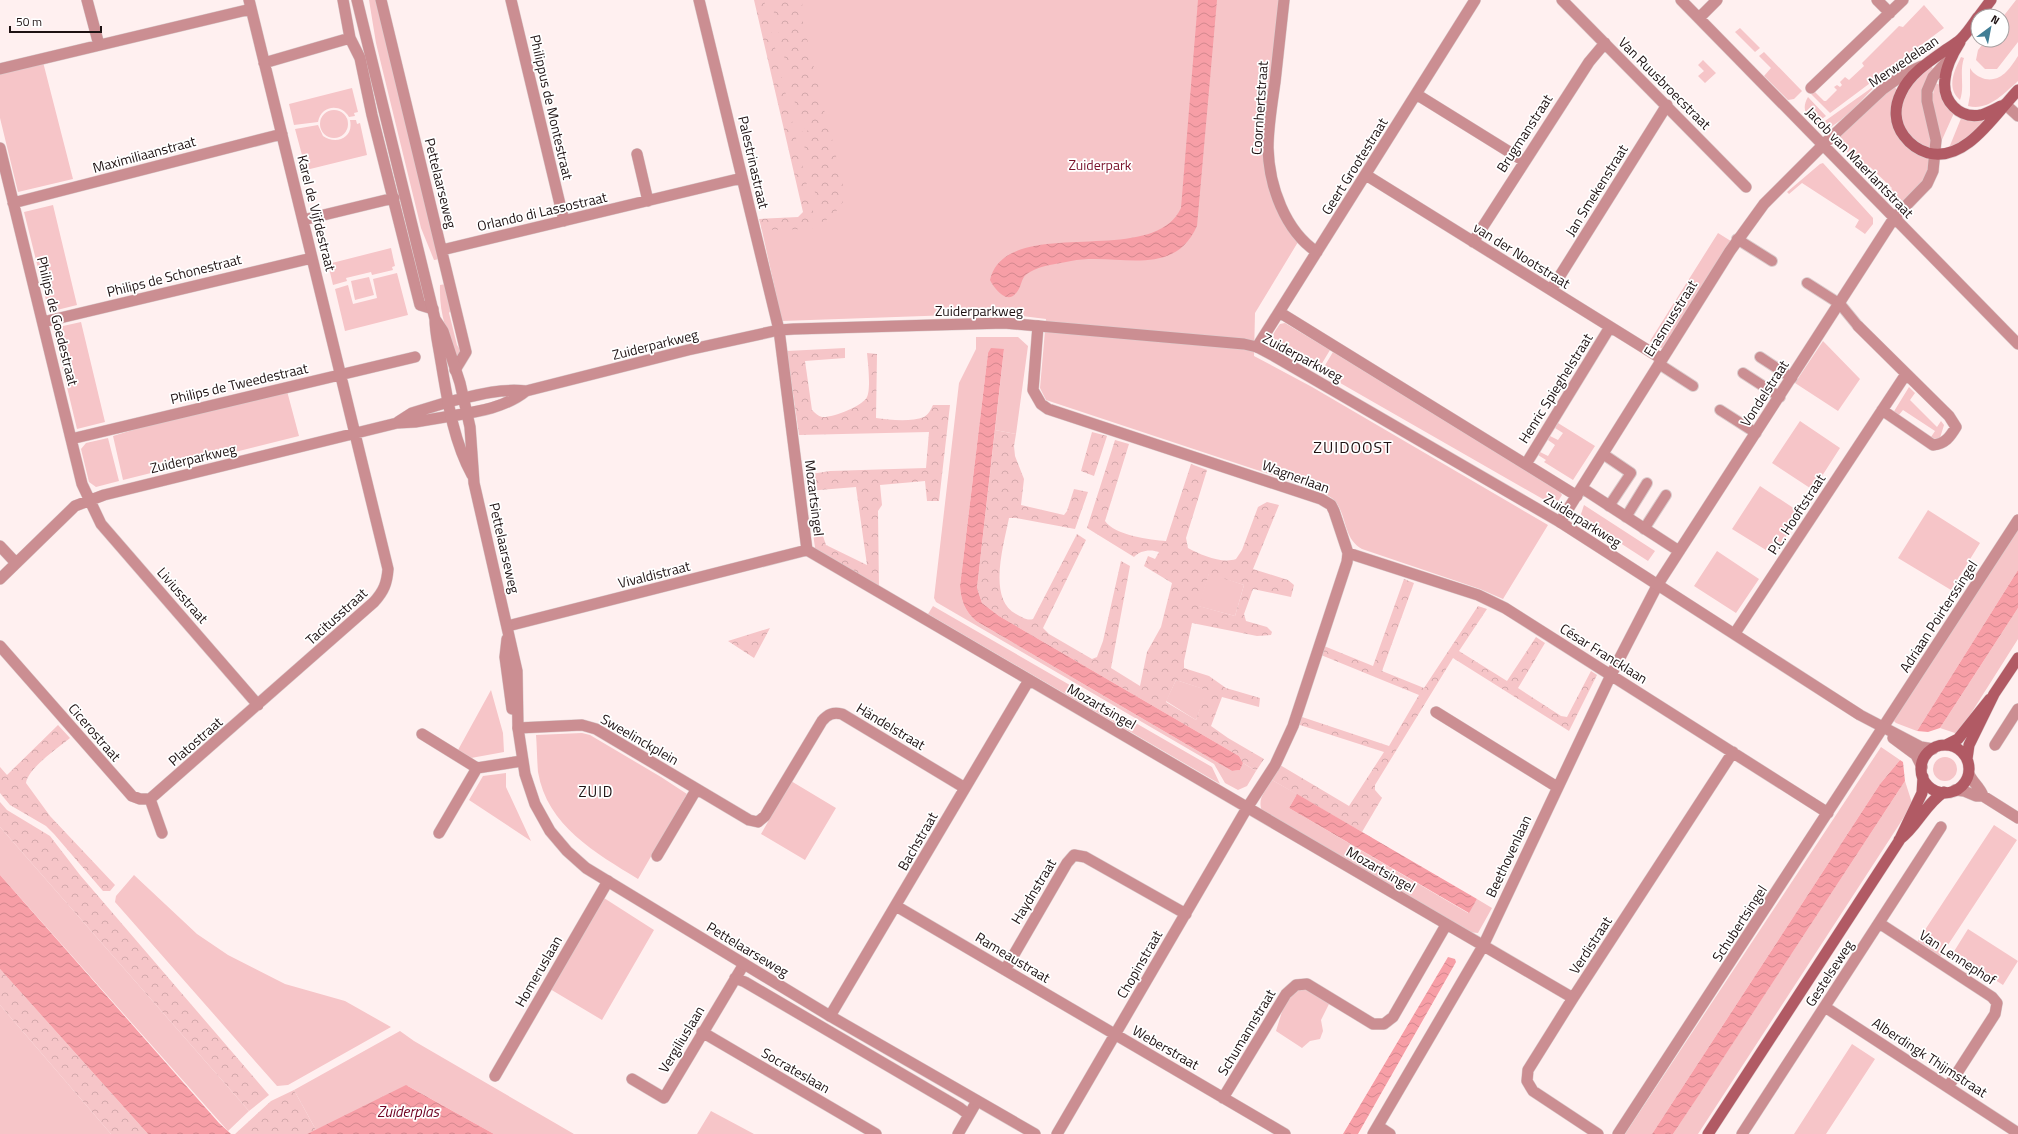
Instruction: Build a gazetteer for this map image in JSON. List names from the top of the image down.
{
  "streets": {
    "main road": ["Merwedelaan", "Gestelseweg"],
    "street": [
      "Van Ruusbroecstraat",
      "Philippus de Montestraat",
      "Coornhertstraat",
      "Brugmanstraat",
      "Maximiliaanstraat",
      "Palestrinastraat",
      "Jacob van Maerlantstraat",
      "Geert Grootestraat",
      "Pettelaarseweg",
      "Jan Smekenstraat",
      "Orlando di Lassostraat",
      "Karel de Vijfdestraat",
      "van der Nootstraat",
      "Philips de Schonestraat",
      "Zuiderparkweg",
      "Erasmusstraat",
      "Philips de Goedestraat",
      "Philips de Tweedestraat",
      "Henric Spieghelstraat",
      "Vondelstraat",
      "Wagnerlaan",
      "Mozartsingel",
      "P.C. Hooftstraat",
      "Vivaldistraat",
      "Liviusstraat",
      "Tacitusstraat",
      "Adriaan Poirterssingel",
      "César Francklaan",
      "Händelstraat",
      "Cicerostraat",
      "Sweelinckplein",
      "Platostraat",
      "Bachstraat",
      "Beethovenlaan",
      "Haydnstraat",
      "Schubertsingel",
      "Verdistraat",
      "Rameaustraat",
      "Van Lennephof",
      "Chopinstraat",
      "Homeruslaan",
      "Schumannstraat",
      "Vergiliuslaan",
      "Weberstraat",
      "Alberdingk Thijmstraat",
      "Socrateslaan"
    ]
  },
  "crossings": [
    ["Merwedelaan", "Jacob van Maerlantstraat"],
    ["Merwedelaan", "Erasmusstraat"],
    ["Van Ruusbroecstraat", "Brugmanstraat"],
    ["Van Ruusbroecstraat", "Jan Smekenstraat"],
    ["Philippus de Montestraat", "Orlando di Lassostraat"],
    ["Coornhertstraat", "Geert Grootestraat"],
    ["Brugmanstraat", "van der Nootstraat"],
    ["Maximiliaanstraat", "Karel de Vijfdestraat"],
    ["Maximiliaanstraat", "Philips de Goedestraat"],
    ["Palestrinastraat", "Orlando di Lassostraat"],
    ["Palestrinastraat", "Zuiderparkweg"],
    ["Palestrinastraat", "Mozartsingel"],
    ["Jacob van Maerlantstraat", "Erasmusstraat"],
    ["Jacob van Maerlantstraat", "Vondelstraat"],
    ["Geert Grootestraat", "van der Nootstraat"],
    ["Geert Grootestraat", "Zuiderparkweg"],
    ["Pettelaarseweg", "Orlando di Lassostraat"],
    ["Pettelaarseweg", "Zuiderparkweg"],
    ["Pettelaarseweg", "Vivaldistraat"],
    ["Pettelaarseweg", "Sweelinckplein"],
    ["Pettelaarseweg", "Bachstraat"],
    ["Pettelaarseweg", "Homeruslaan"],
    ["Pettelaarseweg", "Vergiliuslaan"],
    ["Jan Smekenstraat", "van der Nootstraat"],
    ["Karel de Vijfdestraat", "Philips de Schonestraat"],
    ["Karel de Vijfdestraat", "Zuiderparkweg"],
    ["Karel de Vijfdestraat", "Philips de Tweedestraat"],
    ["Karel de Vijfdestraat", "Tacitusstraat"],
    ["van der Nootstraat", "Erasmusstraat"],
    ["van der Nootstraat", "Henric Spieghelstraat"],
    ["Philips de Schonestraat", "Philips de Goedestraat"],
    ["Zuiderparkweg", "Erasmusstraat"],
    ["Zuiderparkweg", "Philips de Goedestraat"],
    ["Zuiderparkweg", "Henric Spieghelstraat"],
    ["Zuiderparkweg", "Vondelstraat"],
    ["Zuiderparkweg", "Wagnerlaan"],
    ["Zuiderparkweg", "Mozartsingel"],
    ["Zuiderparkweg", "P.C. Hooftstraat"],
    ["Zuiderparkweg", "Liviusstraat"],
    ["Zuiderparkweg", "Tacitusstraat"],
    ["Zuiderparkweg", "Adriaan Poirterssingel"],
    ["Zuiderparkweg", "Beethovenlaan"],
    ["Zuiderparkweg", "Schubertsingel"],
    ["Zuiderparkweg", "Gestelseweg"],
    ["Philips de Goedestraat", "Philips de Tweedestraat"],
    ["Philips de Goedestraat", "Liviusstraat"],
    ["Vondelstraat", "Beethovenlaan"],
    ["Wagnerlaan", "César Francklaan"],
    ["Mozartsingel", "Vivaldistraat"],
    ["Mozartsingel", "Bachstraat"],
    ["Mozartsingel", "Beethovenlaan"],
    ["Mozartsingel", "Verdistraat"],
    ["Mozartsingel", "Chopinstraat"],
    ["Mozartsingel", "Schumannstraat"],
    ["Liviusstraat", "Tacitusstraat"],
    ["Liviusstraat", "Platostraat"],
    ["Tacitusstraat", "Platostraat"],
    ["Adriaan Poirterssingel", "Schubertsingel"],
    ["César Francklaan", "Beethovenlaan"],
    ["César Francklaan", "Schubertsingel"],
    ["César Francklaan", "Verdistraat"],
    ["Händelstraat", "Sweelinckplein"],
    ["Händelstraat", "Bachstraat"],
    ["Cicerostraat", "Platostraat"],
    ["Bachstraat", "Rameaustraat"],
    ["Haydnstraat", "Rameaustraat"],
    ["Haydnstraat", "Chopinstraat"],
    ["Rameaustraat", "Chopinstraat"],
    ["Rameaustraat", "Weberstraat"],
    ["Van Lennephof", "Gestelseweg"],
    ["Van Lennephof", "Alberdingk Thijmstraat"],
    ["Chopinstraat", "Weberstraat"],
    ["Gestelseweg", "Alberdingk Thijmstraat"],
    ["Schumannstraat", "Weberstraat"],
    ["Vergiliuslaan", "Socrateslaan"]
  ],
  "districts": ["ZUIDOOST", "ZUID"],
  "water": ["Zuiderplas"],
  "parks": ["Zuiderpark"],
  "scale_bar": "50 m",
  "north": "top right"
}
